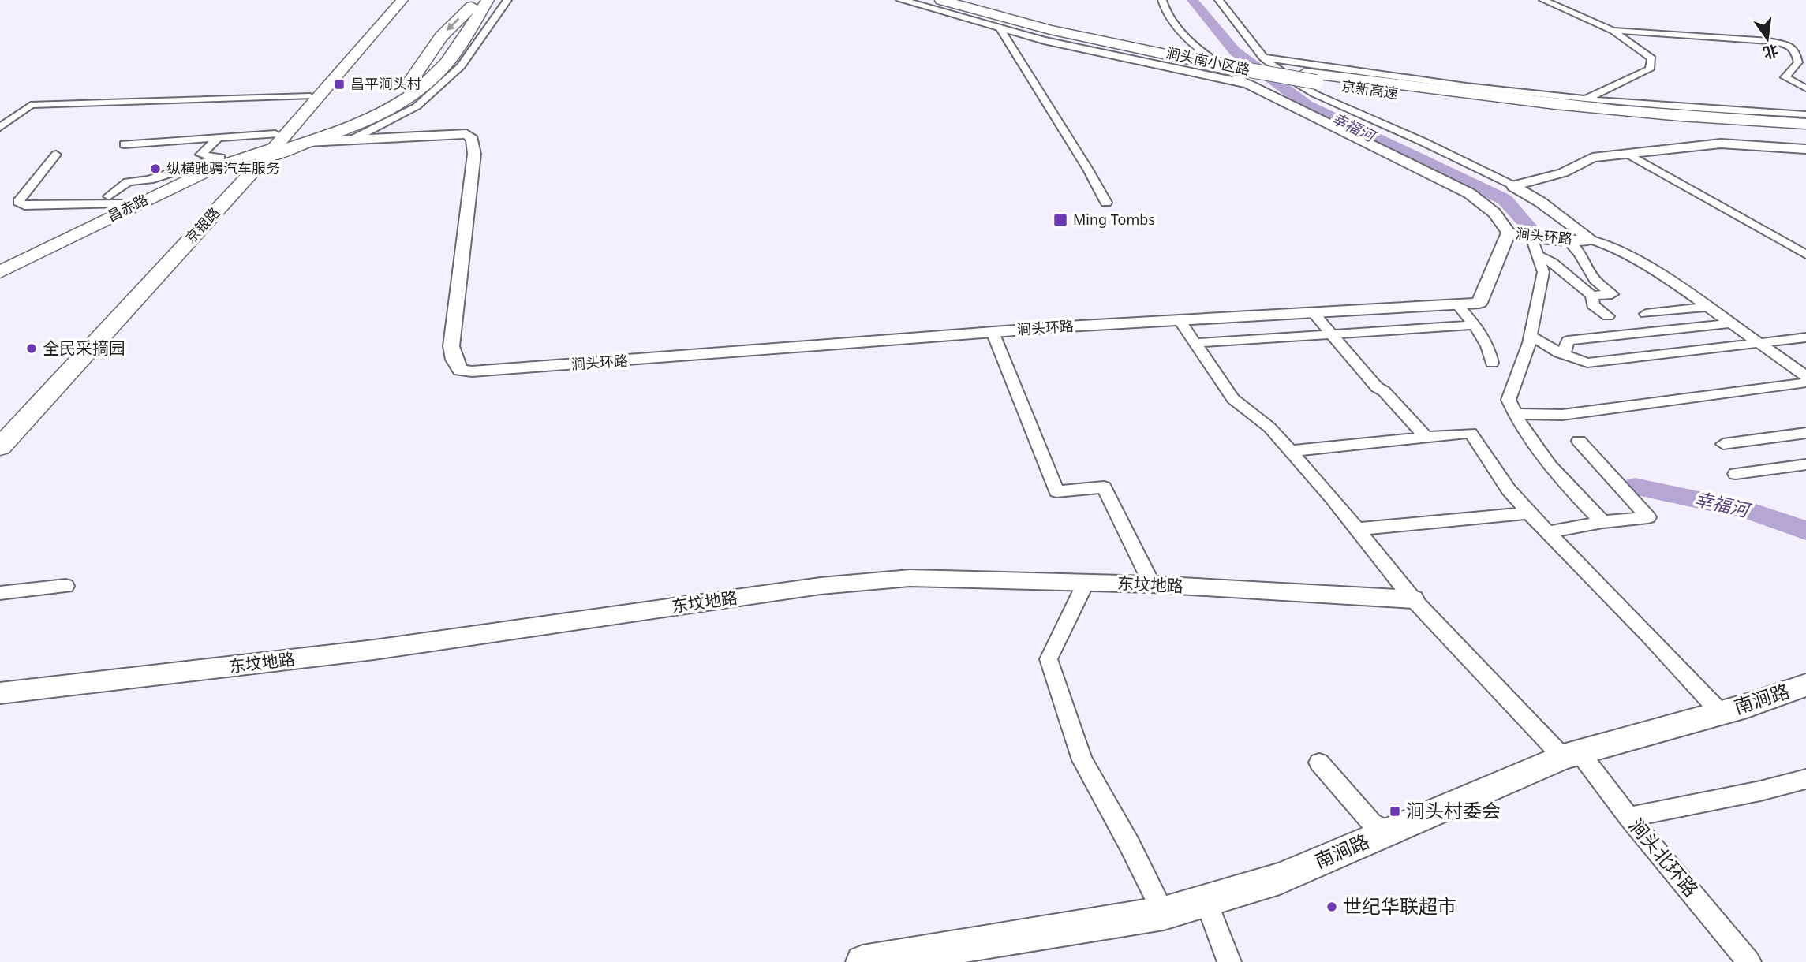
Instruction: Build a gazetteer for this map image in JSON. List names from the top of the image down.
{
  "streets": {
    "highway": ["京新高速"],
    "main road": ["昌赤路", "京银路", "南涧路"],
    "street": [
      "涧头南小区路",
      "涧头环路",
      "东坟地路",
      "涧头北环路"
    ]
  },
  "crossings": [
    ["涧头南小区路", "涧头环路"],
    ["昌赤路", "京银路"],
    ["涧头环路", "涧头北环路"],
    ["东坟地路", "涧头北环路"],
    ["南涧路", "涧头北环路"]
  ],
  "water": ["幸福河"],
  "places": {
    "transit": ["昌平涧头村", "Ming Tombs", "涧头村委会"],
    "other": ["纵横驰骋汽车服务", "全民采摘园", "世纪华联超市"]
  },
  "north": "bottom"
}
